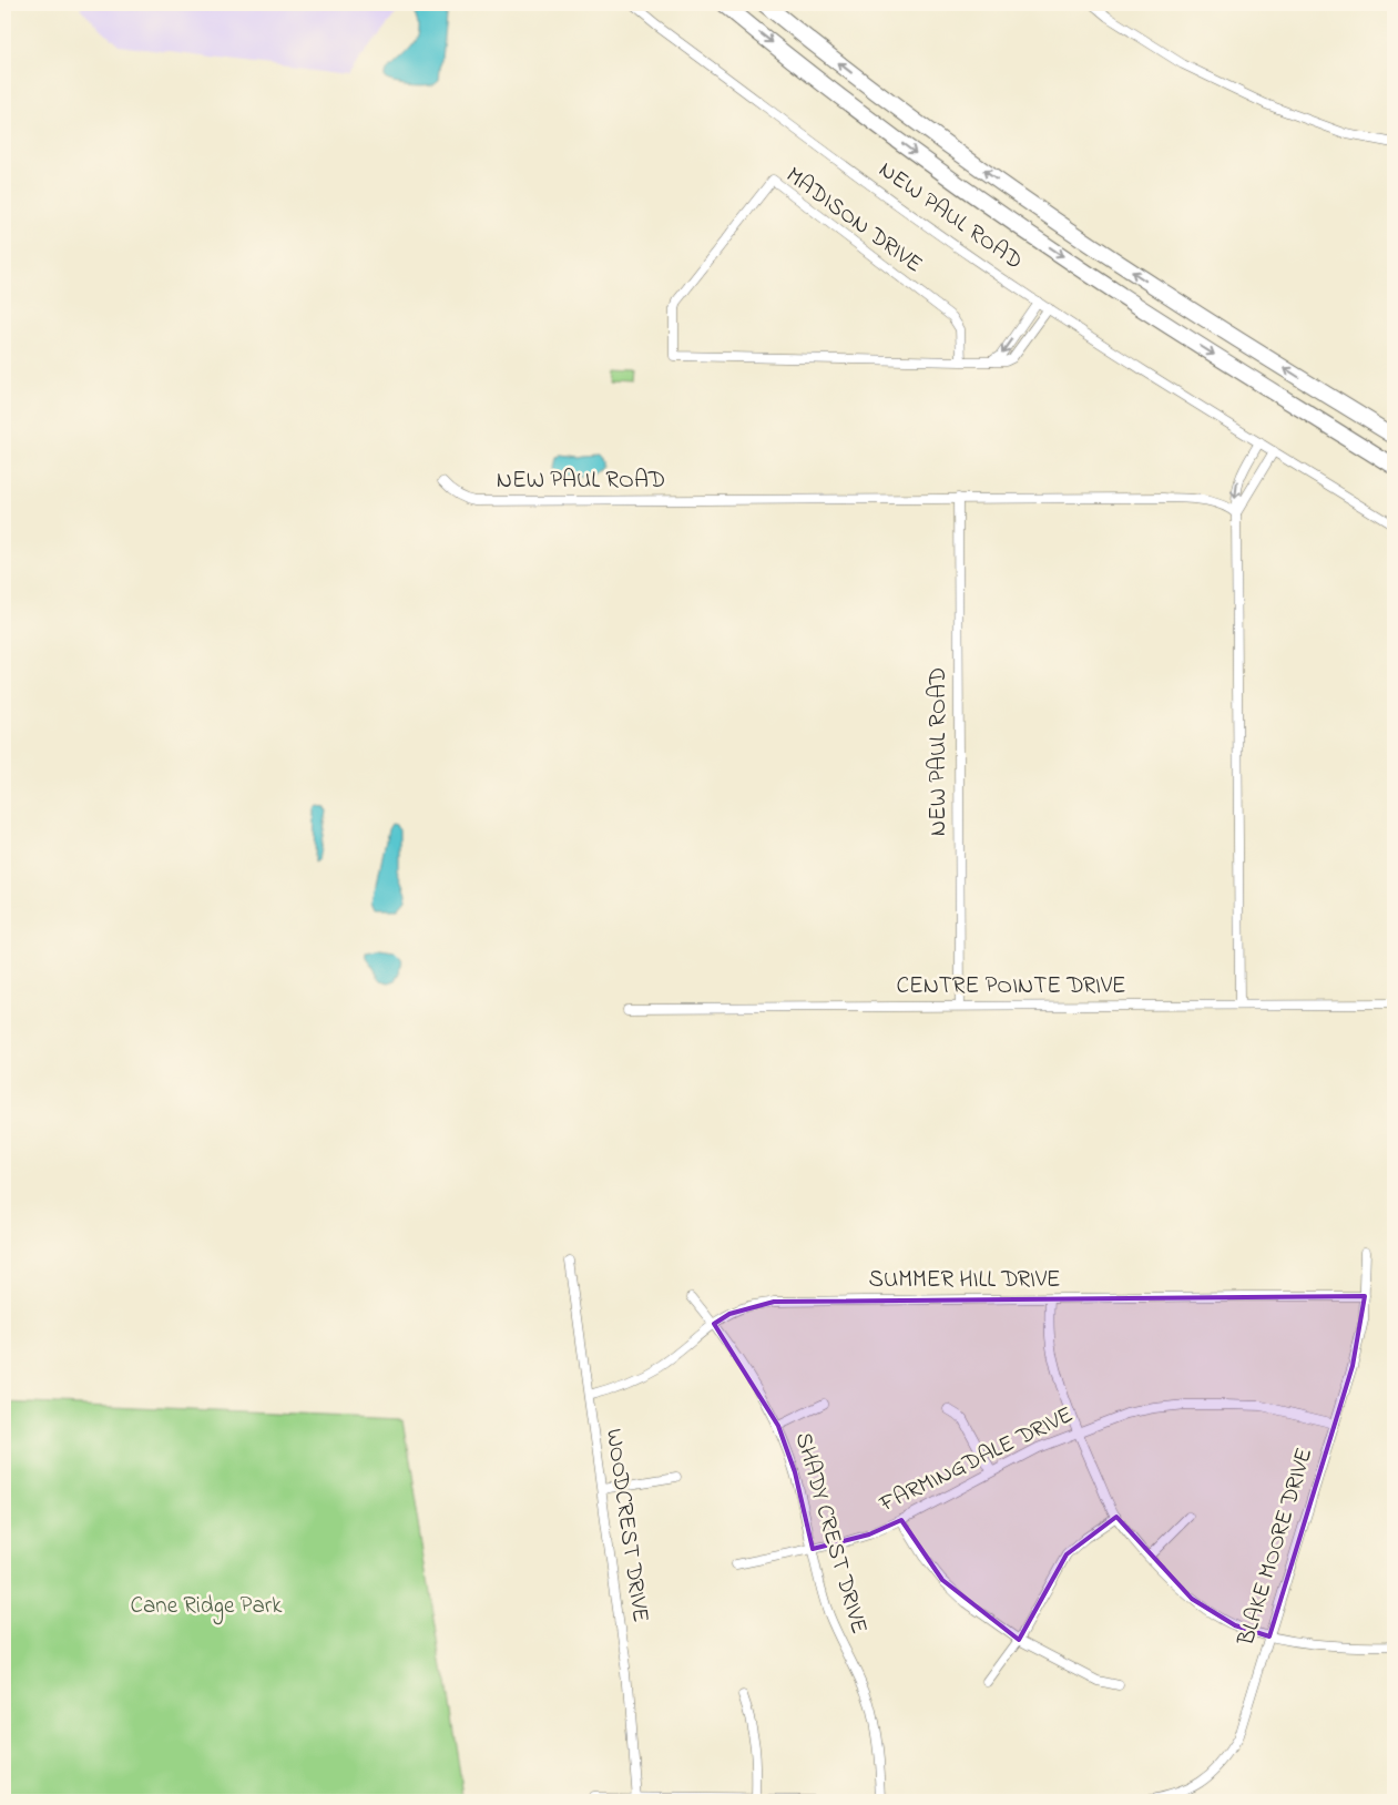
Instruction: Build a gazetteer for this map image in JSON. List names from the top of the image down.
{
  "streets": {
    "street": [
      "NEW PAUL ROAD",
      "MADISON DRIVE",
      "CENTRE POINTE DRIVE",
      "SUMMER HILL DRIVE",
      "FARMINGDALE DRIVE",
      "WOODCREST DRIVE",
      "SHADY CREST DRIVE",
      "BLAKE MOORE DRIVE"
    ]
  },
  "crossings": [
    ["NEW PAUL ROAD", "MADISON DRIVE"],
    ["NEW PAUL ROAD", "CENTRE POINTE DRIVE"],
    ["SUMMER HILL DRIVE", "WOODCREST DRIVE"],
    ["SUMMER HILL DRIVE", "SHADY CREST DRIVE"],
    ["SUMMER HILL DRIVE", "BLAKE MOORE DRIVE"],
    ["FARMINGDALE DRIVE", "SHADY CREST DRIVE"],
    ["FARMINGDALE DRIVE", "BLAKE MOORE DRIVE"]
  ],
  "parks": ["Cane Ridge Park"]
}
